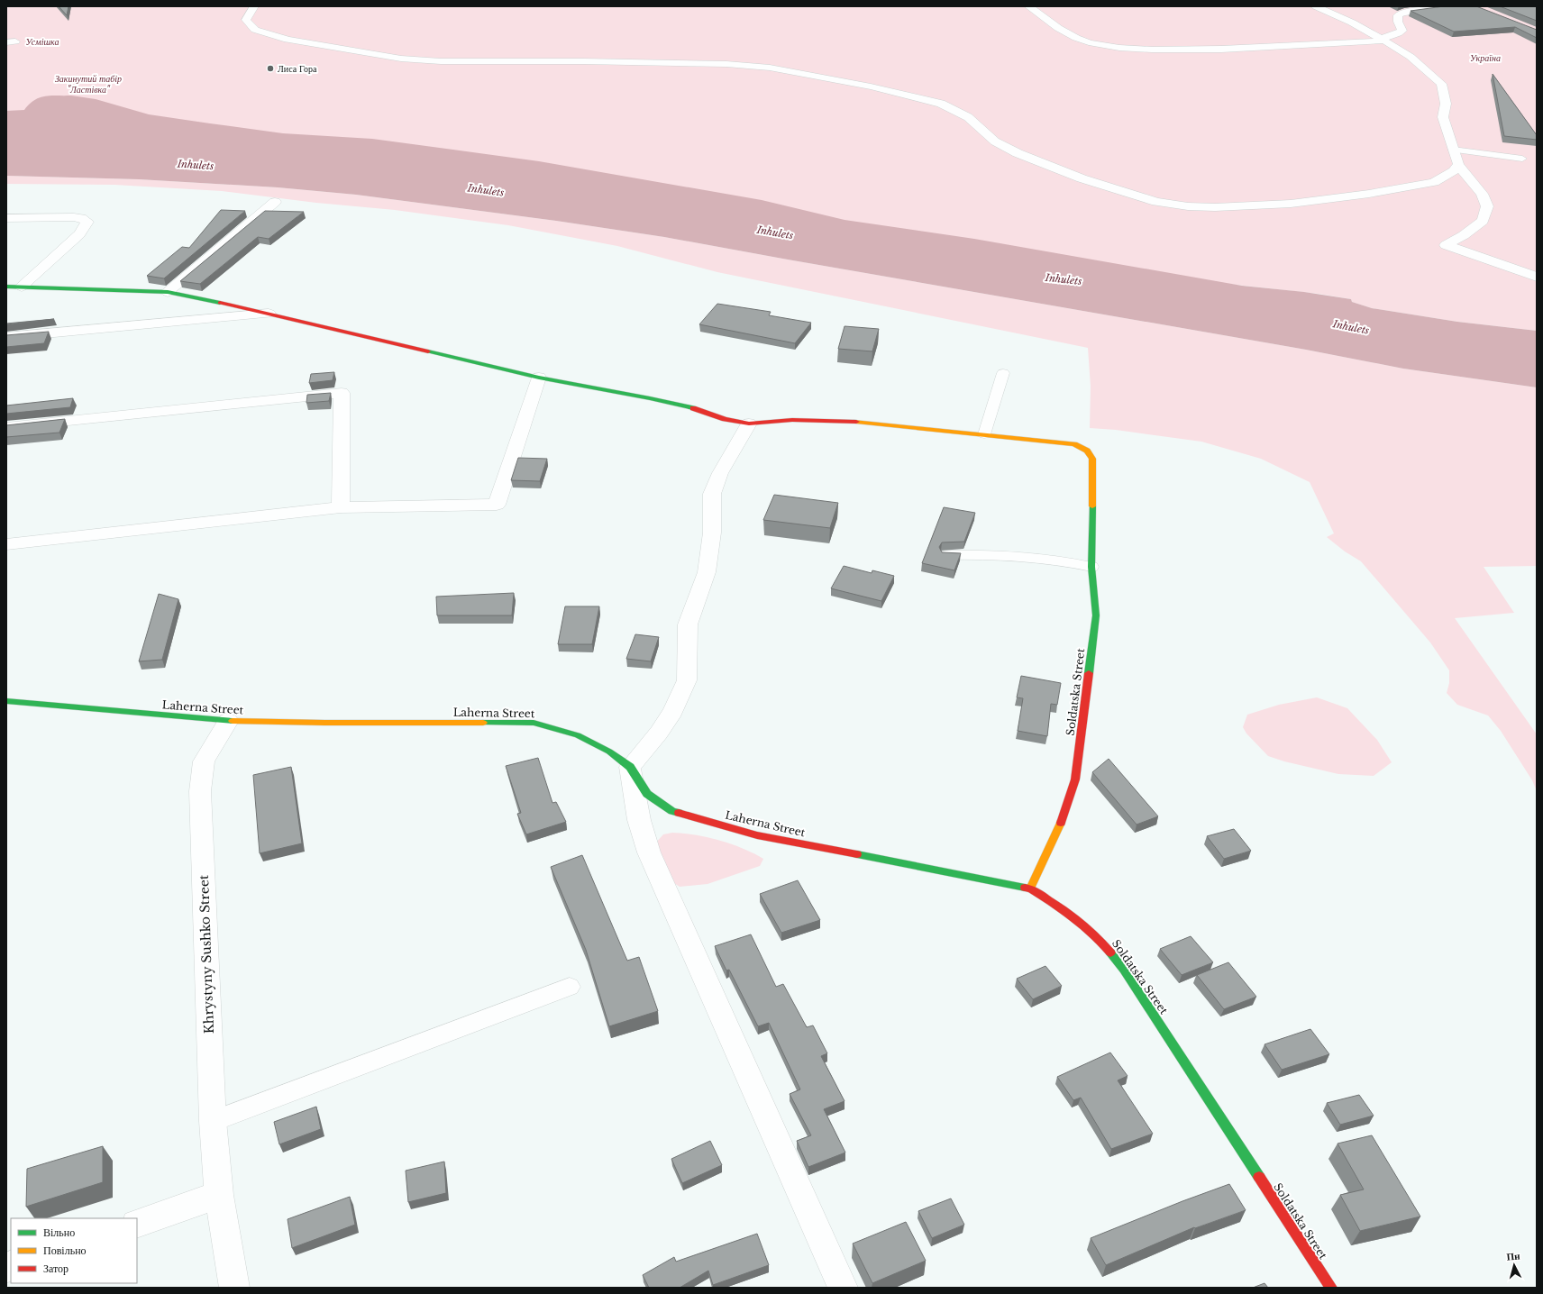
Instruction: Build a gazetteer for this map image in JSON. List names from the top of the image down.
{
  "streets": {
    "street": ["Soldatska Street", "Laherna Street", "Khrystyny Sushko Street"]
  },
  "crossings": [
    ["Soldatska Street", "Laherna Street"],
    ["Laherna Street", "Khrystyny Sushko Street"]
  ],
  "water": ["Inhulets"],
  "parks": ["Усмішка", "Україна", "Закинутий табір \"Ластівка\""],
  "places": ["Лиса Гора"],
  "legend": ["Вільно", "Повільно", "Затор"],
  "north": "top"
}
